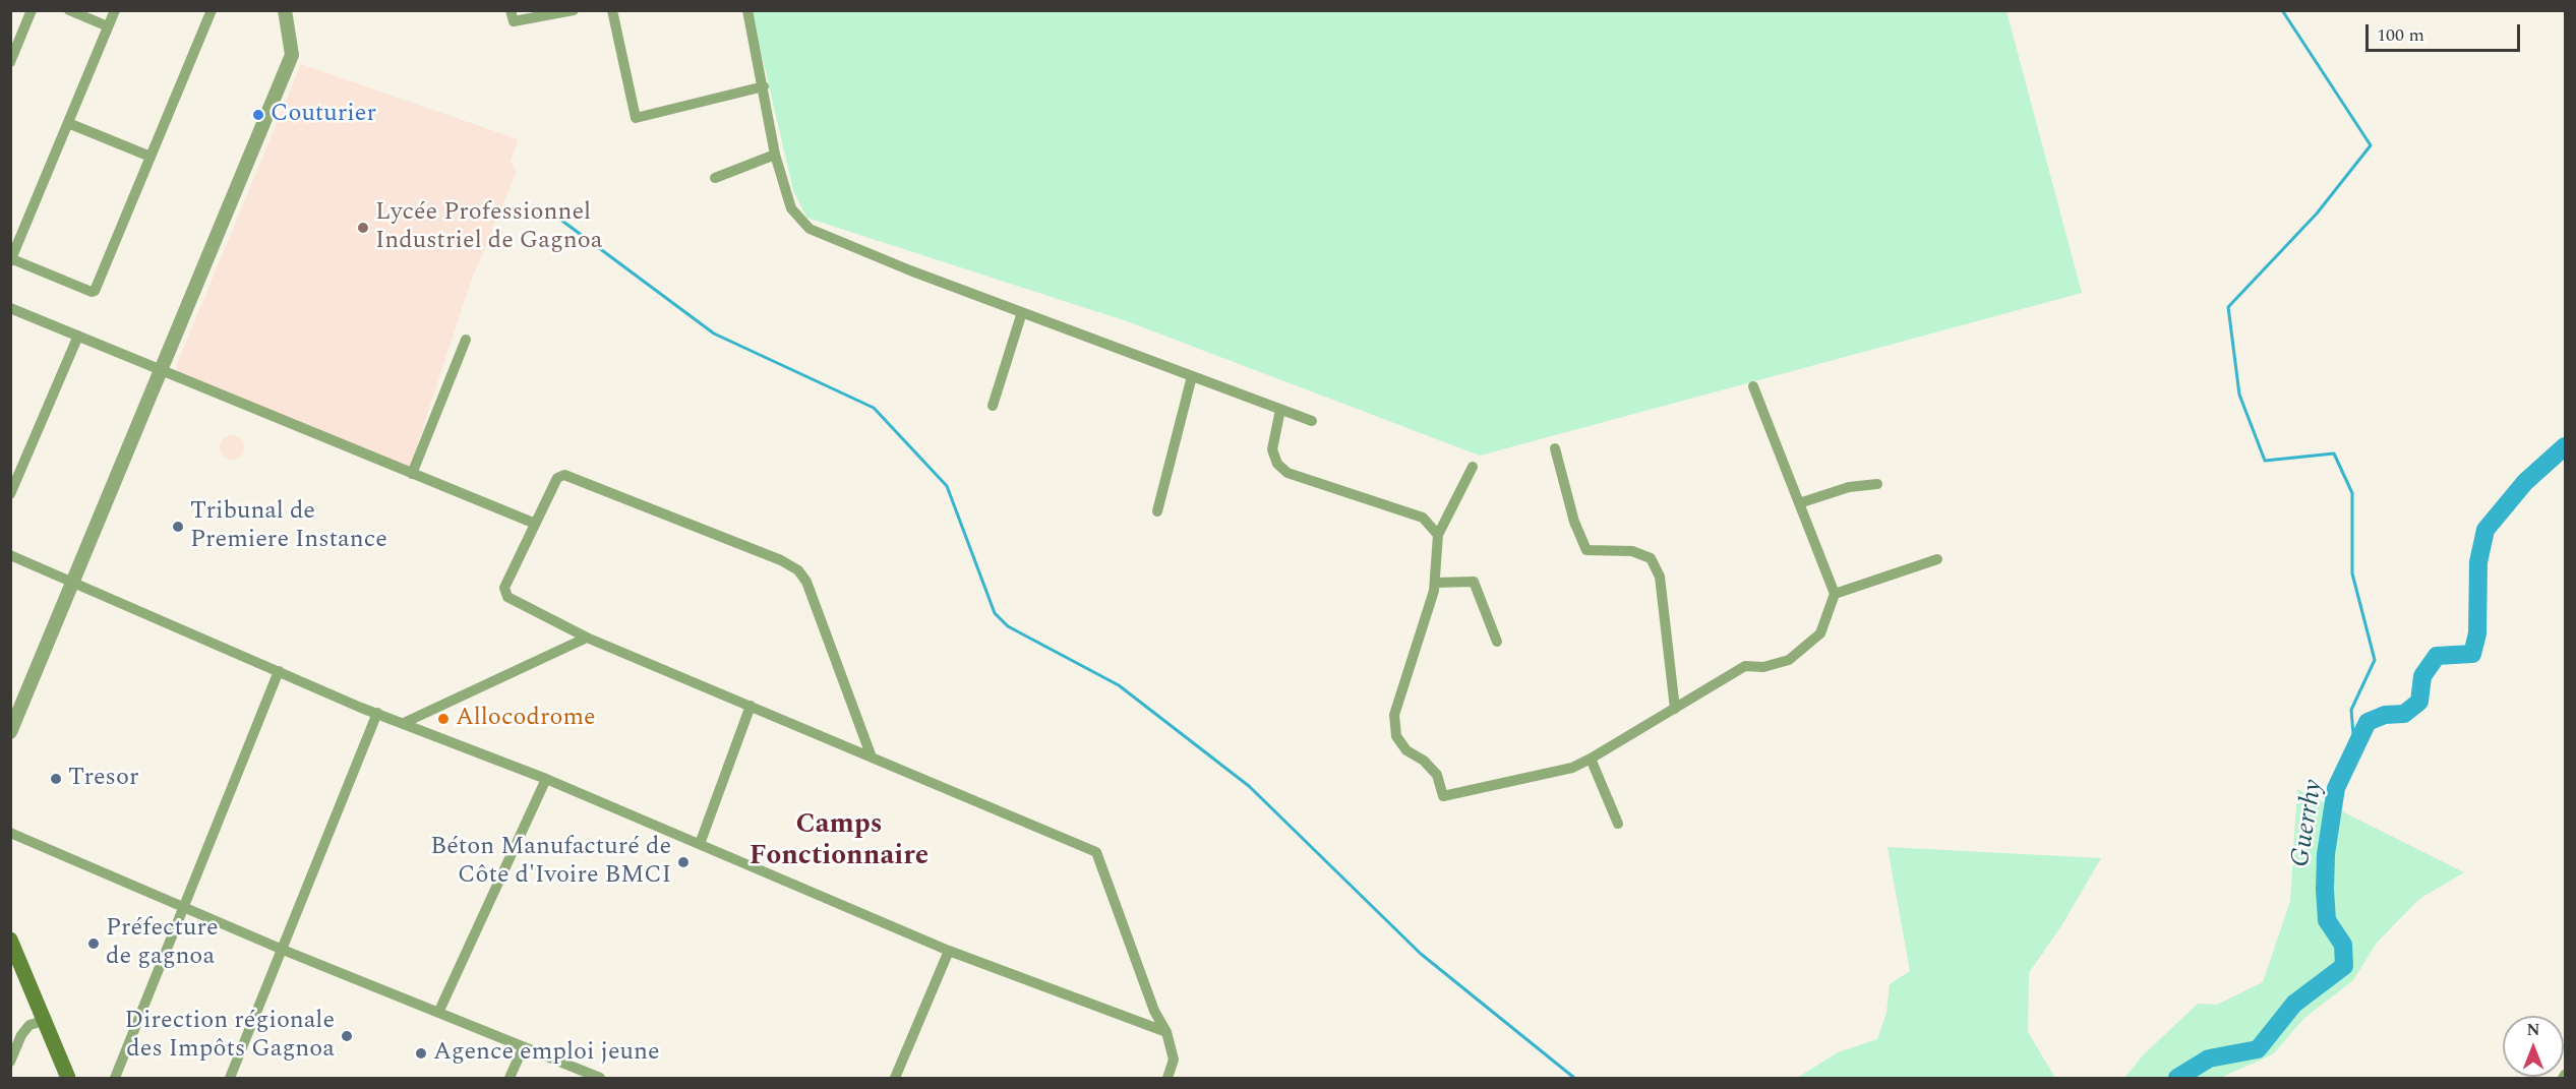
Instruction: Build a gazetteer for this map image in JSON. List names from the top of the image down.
{
  "districts": ["Camps Fonctionnaire"],
  "water": ["Guerrhy"],
  "places": [
    "Couturier",
    "Lycée Professionnel Industriel de Gagnoa",
    "Tribunal de Premiere Instance",
    "Allocodrome",
    "Tresor",
    "Béton Manufacturé de Côte d'Ivoire BMCI",
    "Préfecture de gagnoa",
    "Direction régionale des Impôts Gagnoa",
    "Agence emploi jeune"
  ],
  "scale_bar": "100 m",
  "north": "top"
}
